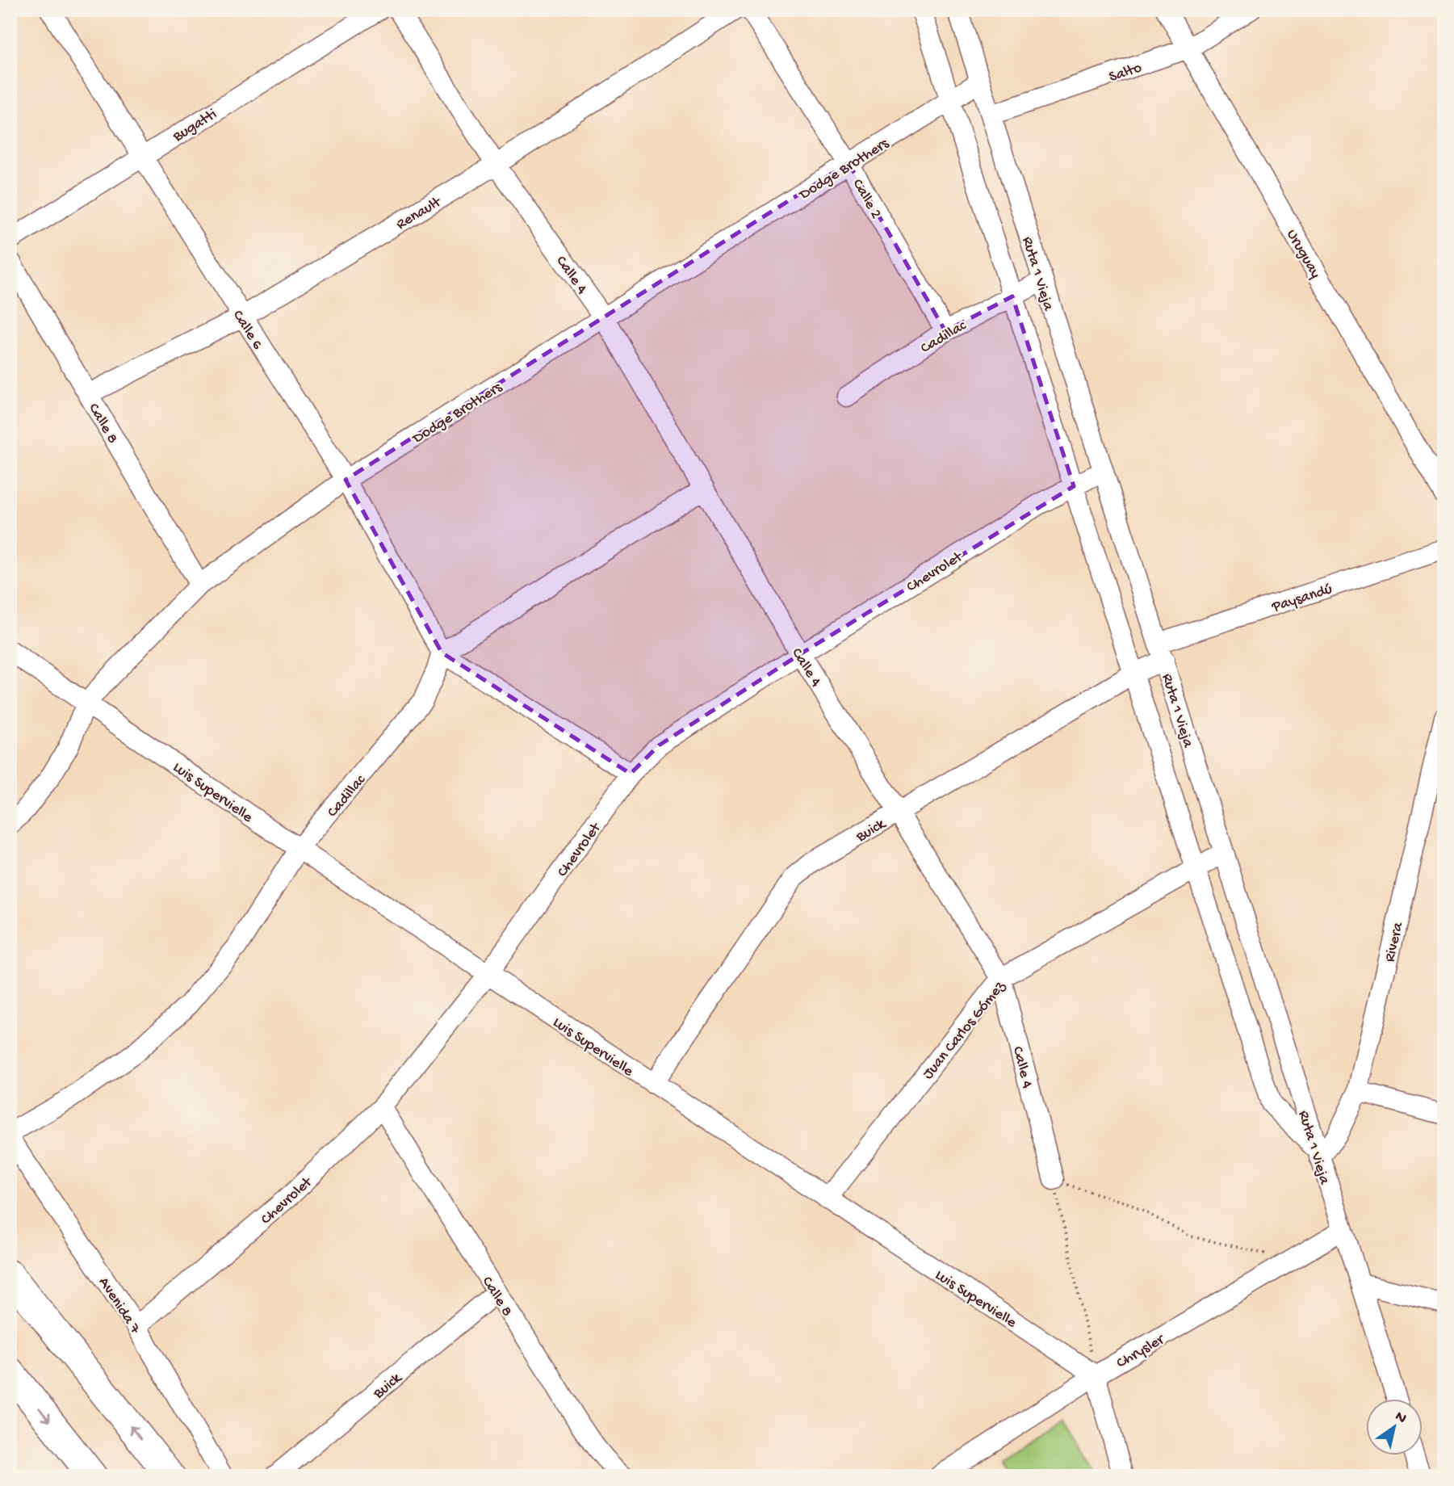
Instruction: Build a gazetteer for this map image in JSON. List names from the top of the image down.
{
  "streets": {
    "street": [
      "Salto",
      "Bugatti",
      "Dodge Brothers",
      "Calle 2",
      "Renault",
      "Uruguay",
      "Ruta 1 Vieja",
      "Calle 4",
      "Calle 6",
      "Cadillac",
      "Calle 8",
      "Chevrolet",
      "Paysandú",
      "Luis Supervielle",
      "Buick",
      "Rivera",
      "Juan Carlos Gómez",
      "Avenida 7",
      "Chrysler"
    ]
  },
  "crossings": [
    ["Salto", "Uruguay"],
    ["Salto", "Ruta 1 Vieja"],
    ["Bugatti", "Calle 6"],
    ["Dodge Brothers", "Calle 2"],
    ["Dodge Brothers", "Ruta 1 Vieja"],
    ["Dodge Brothers", "Calle 4"],
    ["Dodge Brothers", "Calle 6"],
    ["Dodge Brothers", "Calle 8"],
    ["Dodge Brothers", "Luis Supervielle"],
    ["Calle 2", "Cadillac"],
    ["Renault", "Calle 4"],
    ["Renault", "Calle 6"],
    ["Renault", "Calle 8"],
    ["Ruta 1 Vieja", "Cadillac"],
    ["Ruta 1 Vieja", "Chevrolet"],
    ["Ruta 1 Vieja", "Paysandú"],
    ["Ruta 1 Vieja", "Buick"],
    ["Ruta 1 Vieja", "Rivera"],
    ["Ruta 1 Vieja", "Juan Carlos Gómez"],
    ["Ruta 1 Vieja", "Chrysler"],
    ["Calle 4", "Chevrolet"],
    ["Calle 4", "Buick"],
    ["Calle 4", "Juan Carlos Gómez"],
    ["Calle 6", "Cadillac"],
    ["Cadillac", "Luis Supervielle"],
    ["Calle 8", "Chevrolet"],
    ["Calle 8", "Buick"],
    ["Chevrolet", "Luis Supervielle"],
    ["Chevrolet", "Avenida 7"],
    ["Paysandú", "Buick"],
    ["Luis Supervielle", "Buick"],
    ["Luis Supervielle", "Juan Carlos Gómez"],
    ["Luis Supervielle", "Chrysler"]
  ],
  "north": "top right"
}
